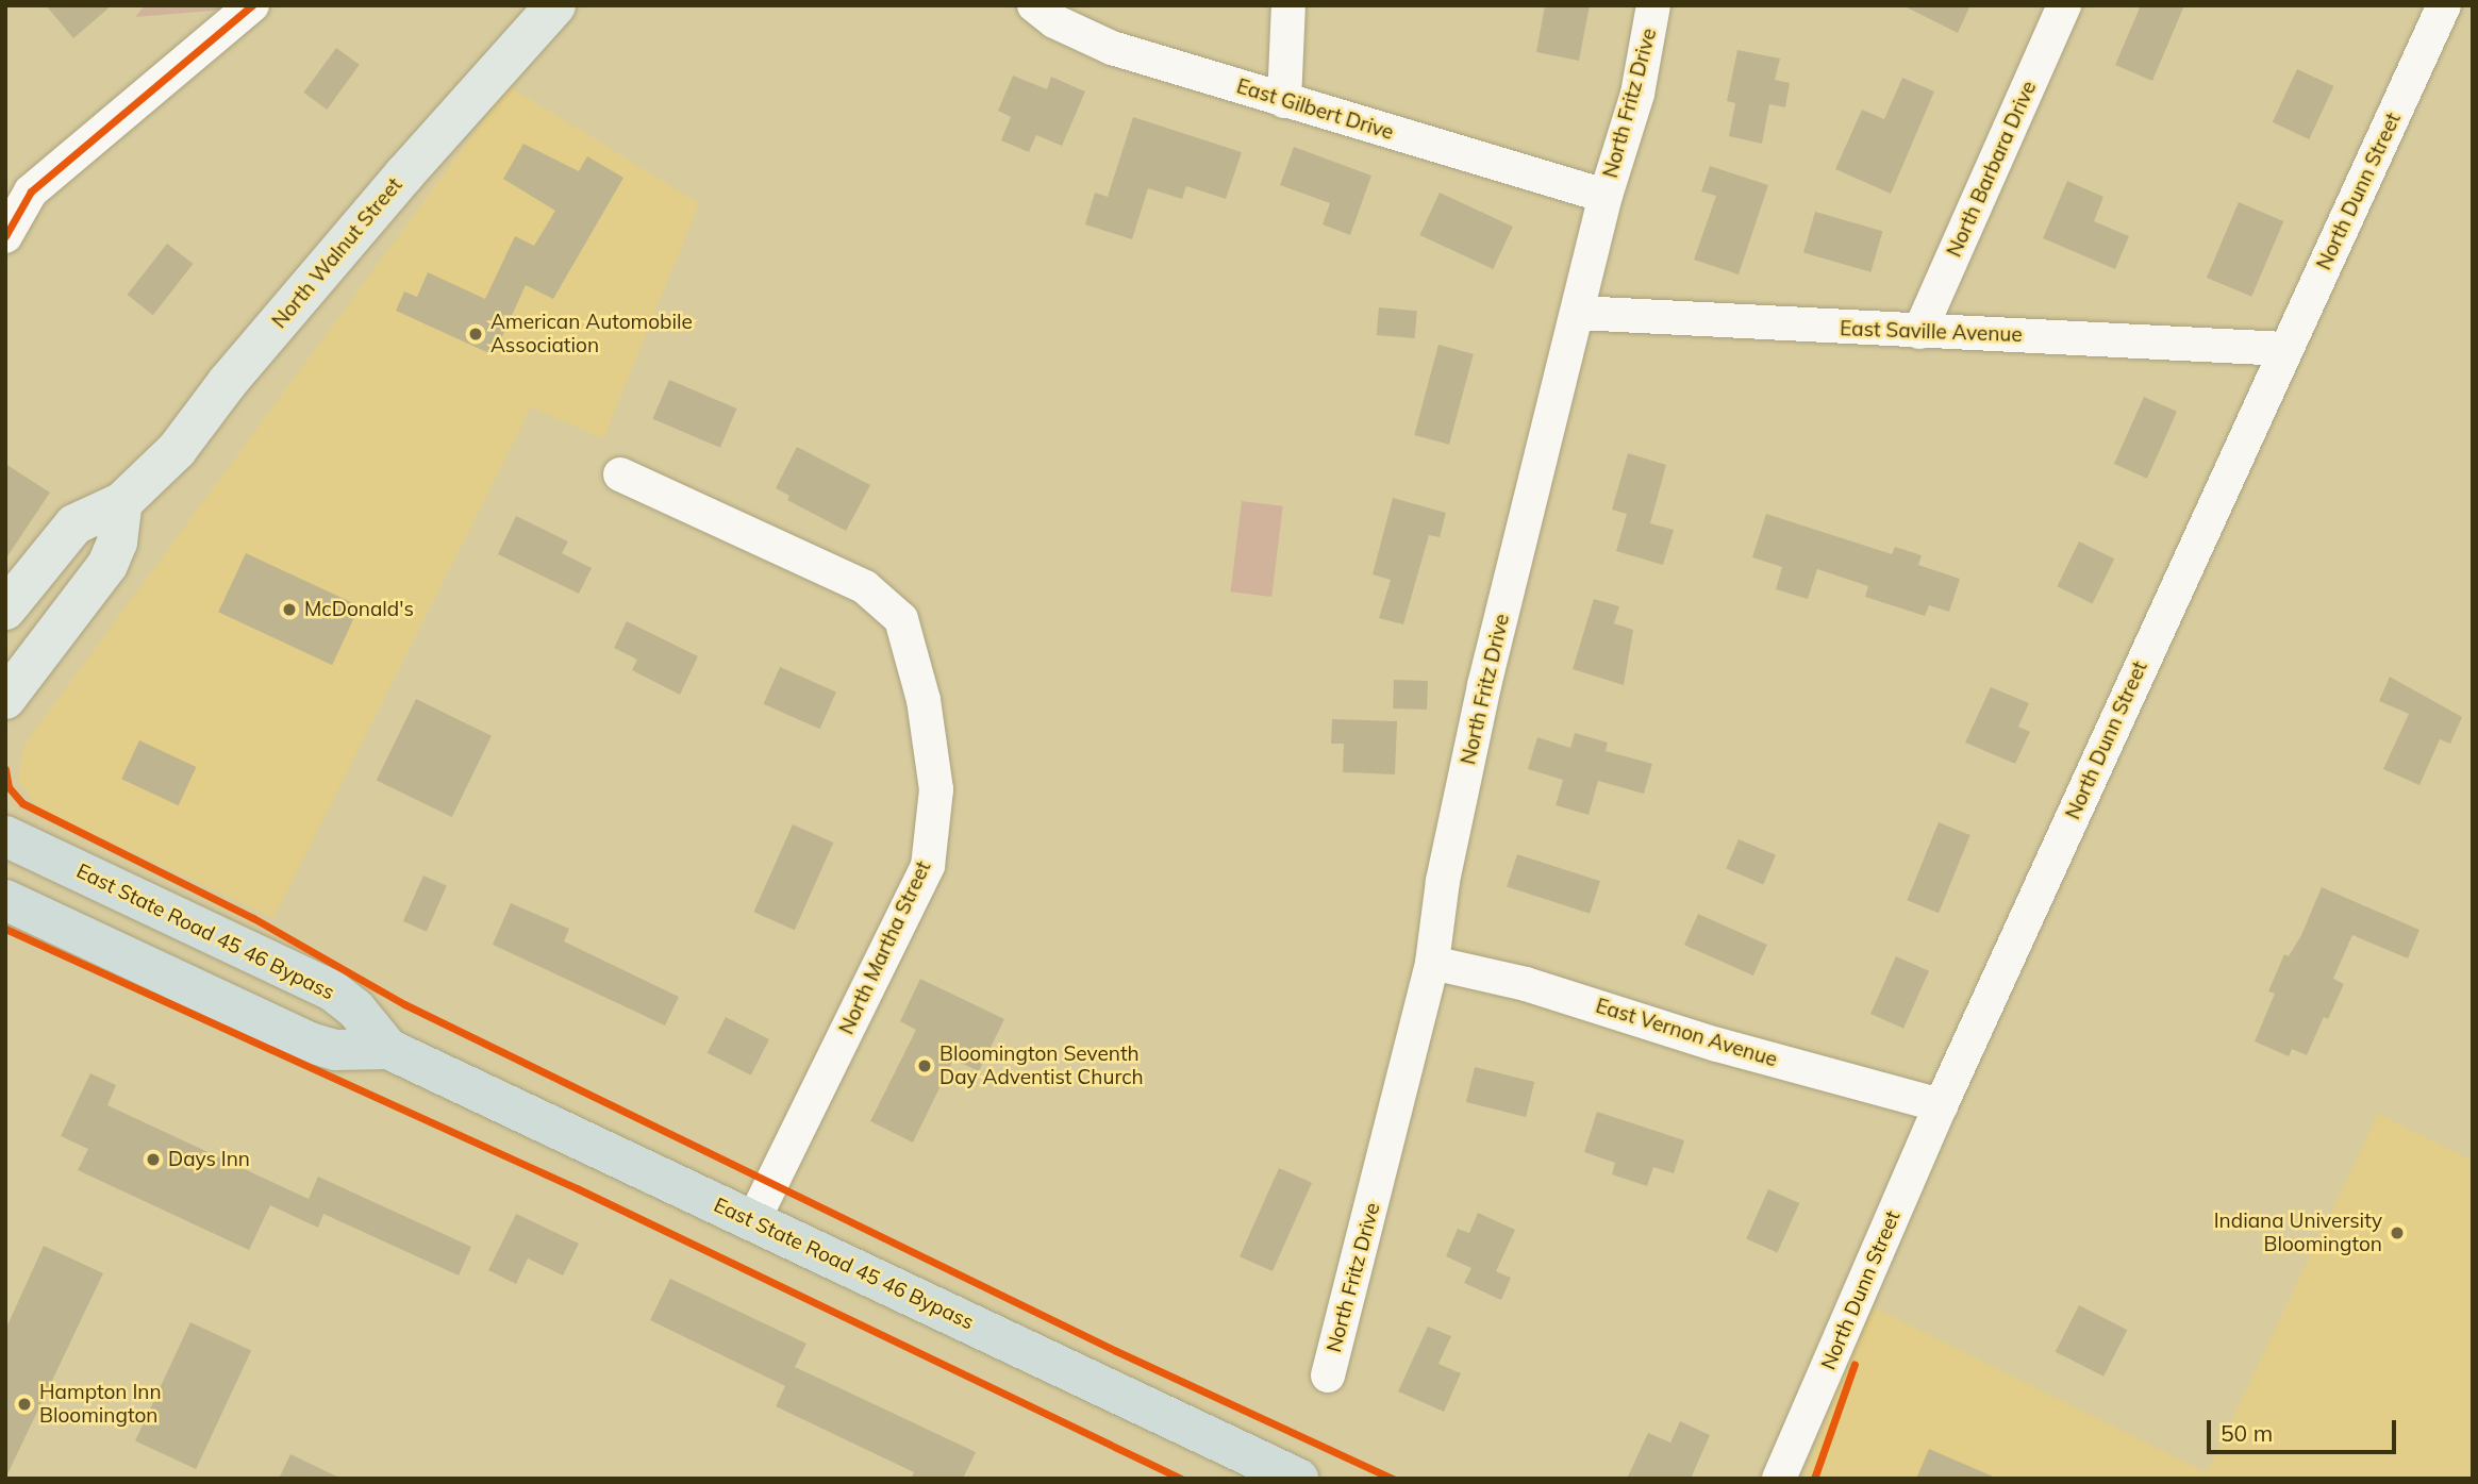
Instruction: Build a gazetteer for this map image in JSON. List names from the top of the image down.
{
  "streets": {
    "highway": ["East State Road 45 46 Bypass"],
    "main road": ["North Walnut Street"],
    "street": [
      "North Fritz Drive",
      "East Gilbert Drive",
      "North Barbara Drive",
      "North Dunn Street",
      "East Saville Avenue",
      "North Martha Street",
      "East Vernon Avenue"
    ]
  },
  "crossings": [
    ["North Fritz Drive", "East Gilbert Drive"],
    ["North Fritz Drive", "East Saville Avenue"],
    ["North Fritz Drive", "East Vernon Avenue"],
    ["North Barbara Drive", "East Saville Avenue"],
    ["North Dunn Street", "East Saville Avenue"],
    ["North Dunn Street", "East Vernon Avenue"],
    ["East State Road 45 46 Bypass", "North Martha Street"]
  ],
  "places": [
    "American Automobile Association",
    "McDonald's",
    "Bloomington Seventh Day Adventist Church",
    "Days Inn",
    "Indiana University Bloomington",
    "Hampton Inn Bloomington"
  ],
  "scale_bar": "50 m"
}
